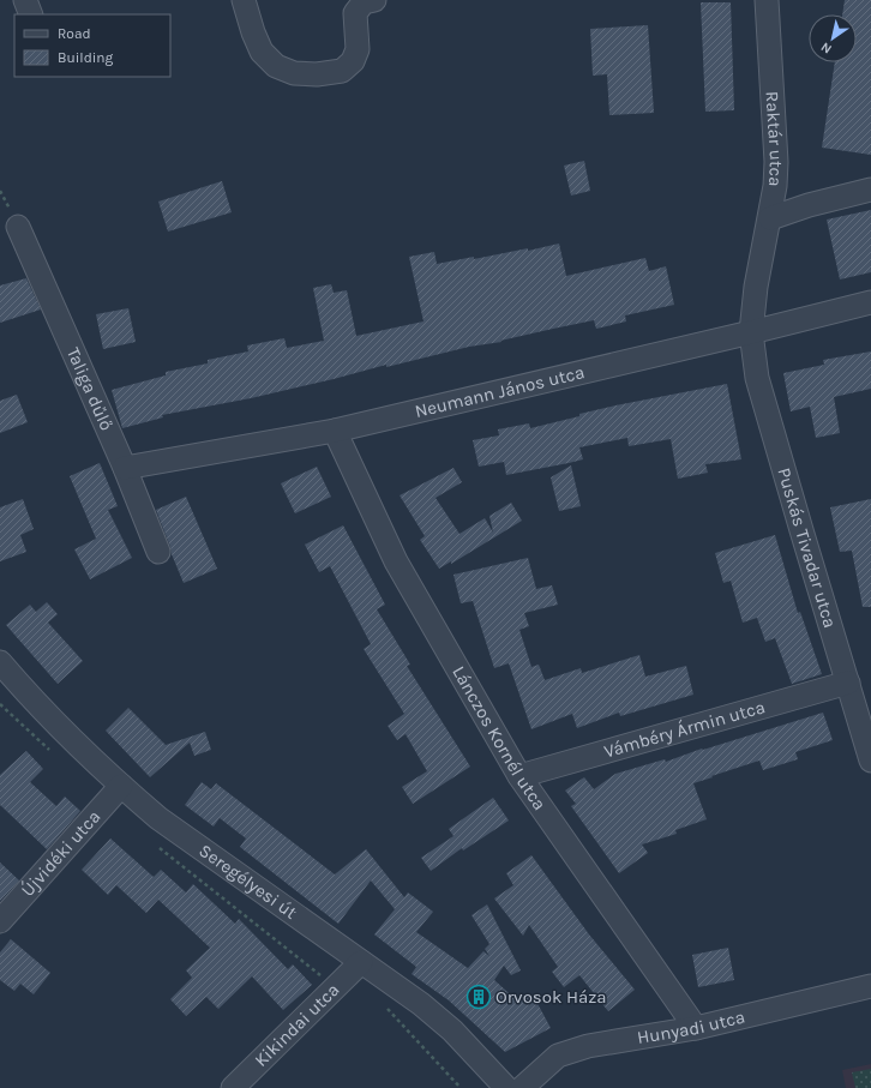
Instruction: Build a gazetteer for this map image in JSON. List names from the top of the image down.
{
  "streets": {
    "street": [
      "Raktár utca",
      "Taliga dűlő",
      "Neumann János utca",
      "Puskás Tivadar utca",
      "Vámbéry Ármin utca",
      "Lánczos Kornél utca",
      "Újvidéki utca",
      "Seregélyesi út",
      "Kikindai utca",
      "Hunyadi utca"
    ]
  },
  "crossings": [
    ["Raktár utca", "Neumann János utca"],
    ["Raktár utca", "Puskás Tivadar utca"],
    ["Taliga dűlő", "Neumann János utca"],
    ["Neumann János utca", "Puskás Tivadar utca"],
    ["Neumann János utca", "Lánczos Kornél utca"],
    ["Puskás Tivadar utca", "Vámbéry Ármin utca"],
    ["Vámbéry Ármin utca", "Lánczos Kornél utca"],
    ["Lánczos Kornél utca", "Hunyadi utca"],
    ["Újvidéki utca", "Seregélyesi út"],
    ["Seregélyesi út", "Kikindai utca"]
  ],
  "places": {
    "building": ["Orvosok Háza"]
  },
  "legend": ["Road", "Building"],
  "north": "bottom left"
}
